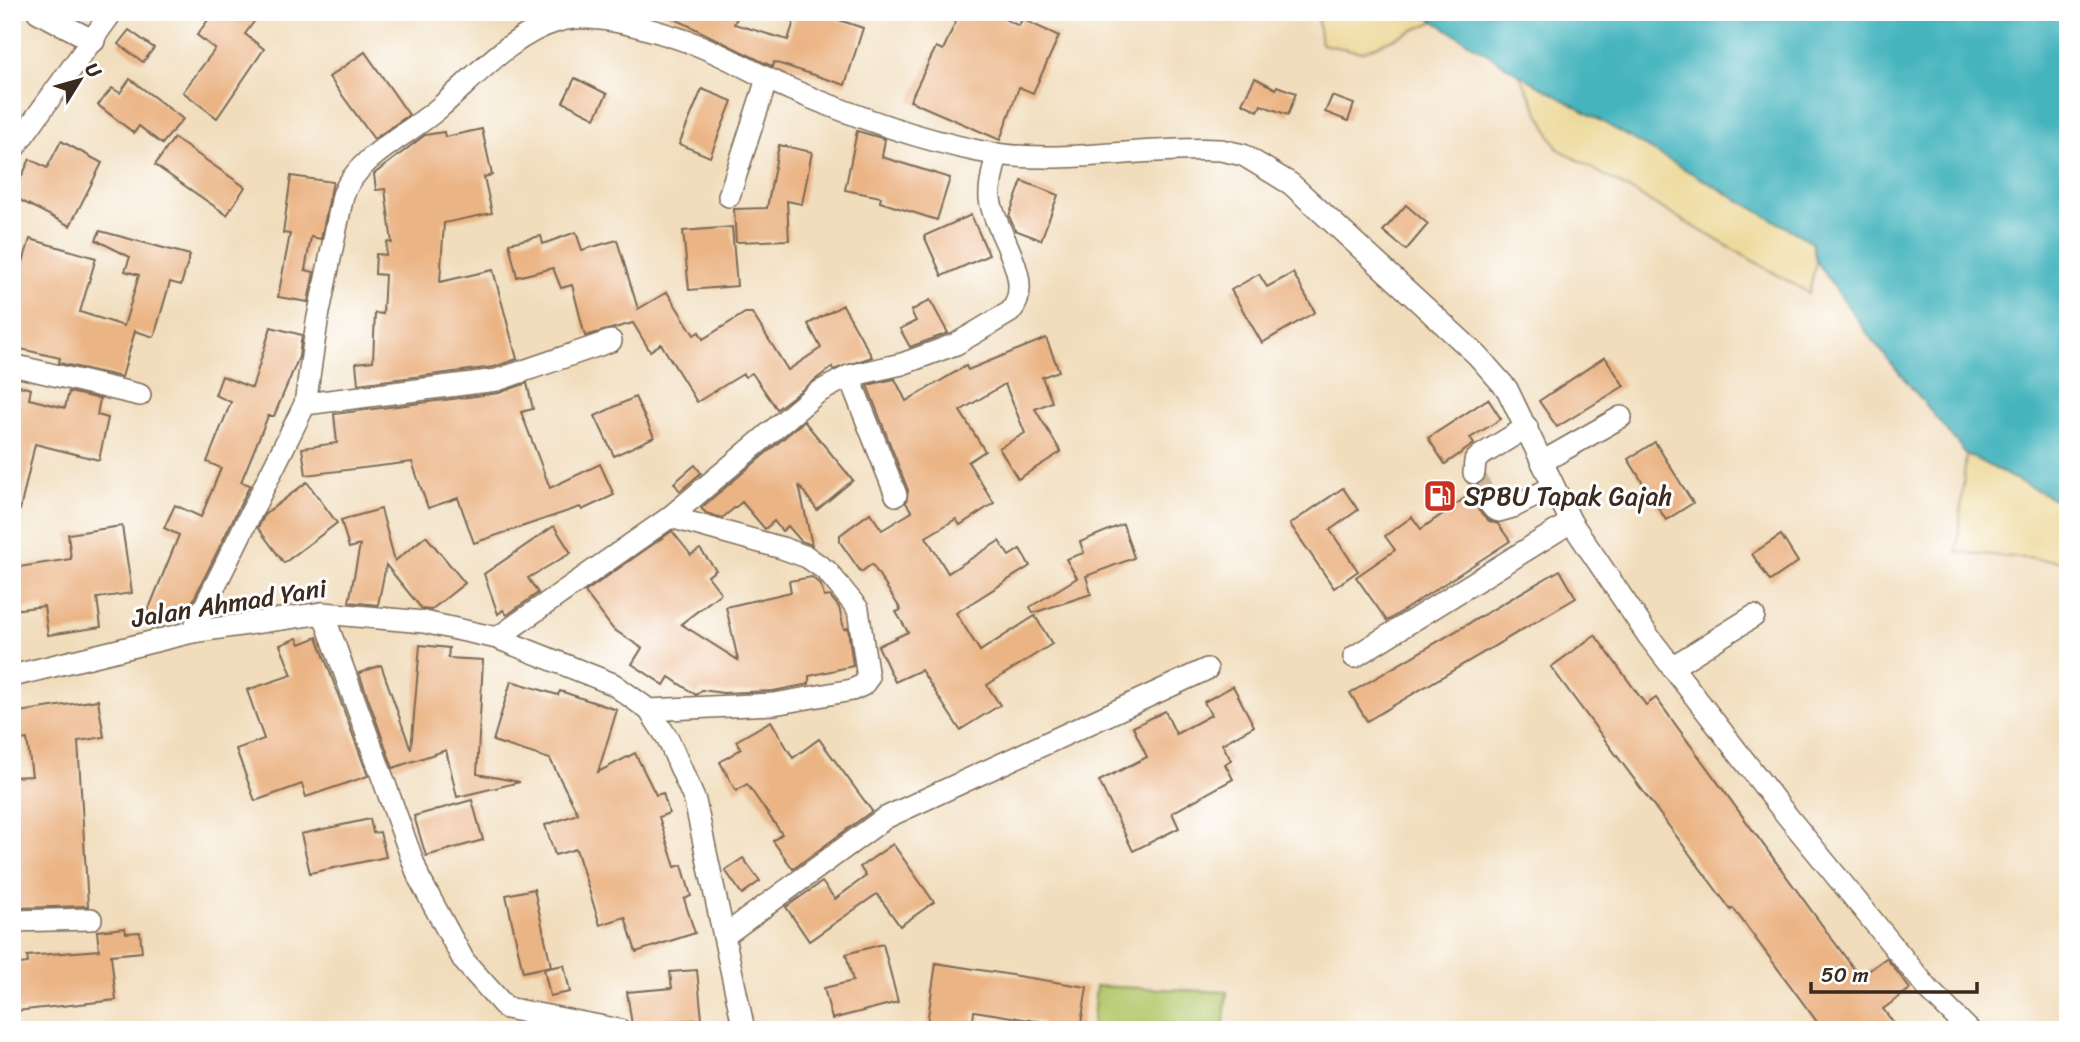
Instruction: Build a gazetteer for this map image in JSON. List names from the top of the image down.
{
  "streets": {
    "street": ["Jalan Ahmad Yani"]
  },
  "places": {
    "fuel station": ["SPBU Tapak Gajah"]
  },
  "scale_bar": "50 m",
  "north": "top right"
}
